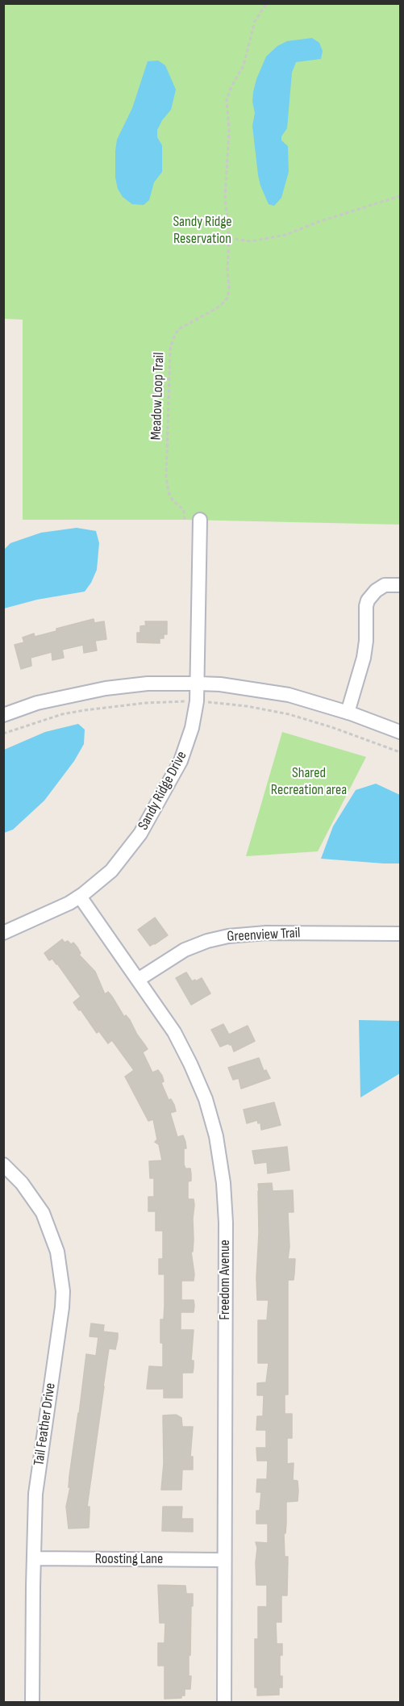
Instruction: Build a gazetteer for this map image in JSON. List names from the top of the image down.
{
  "streets": {
    "street": [
      "Sandy Ridge Drive",
      "Greenview Trail",
      "Freedom Avenue",
      "Tail Feather Drive",
      "Roosting Lane"
    ],
    "path": ["Meadow Loop Trail"]
  },
  "crossings": [
    ["Sandy Ridge Drive", "Freedom Avenue"],
    ["Greenview Trail", "Freedom Avenue"],
    ["Freedom Avenue", "Roosting Lane"],
    ["Tail Feather Drive", "Roosting Lane"]
  ],
  "parks": ["Sandy Ridge Reservation", "Shared Recreation area"]
}
